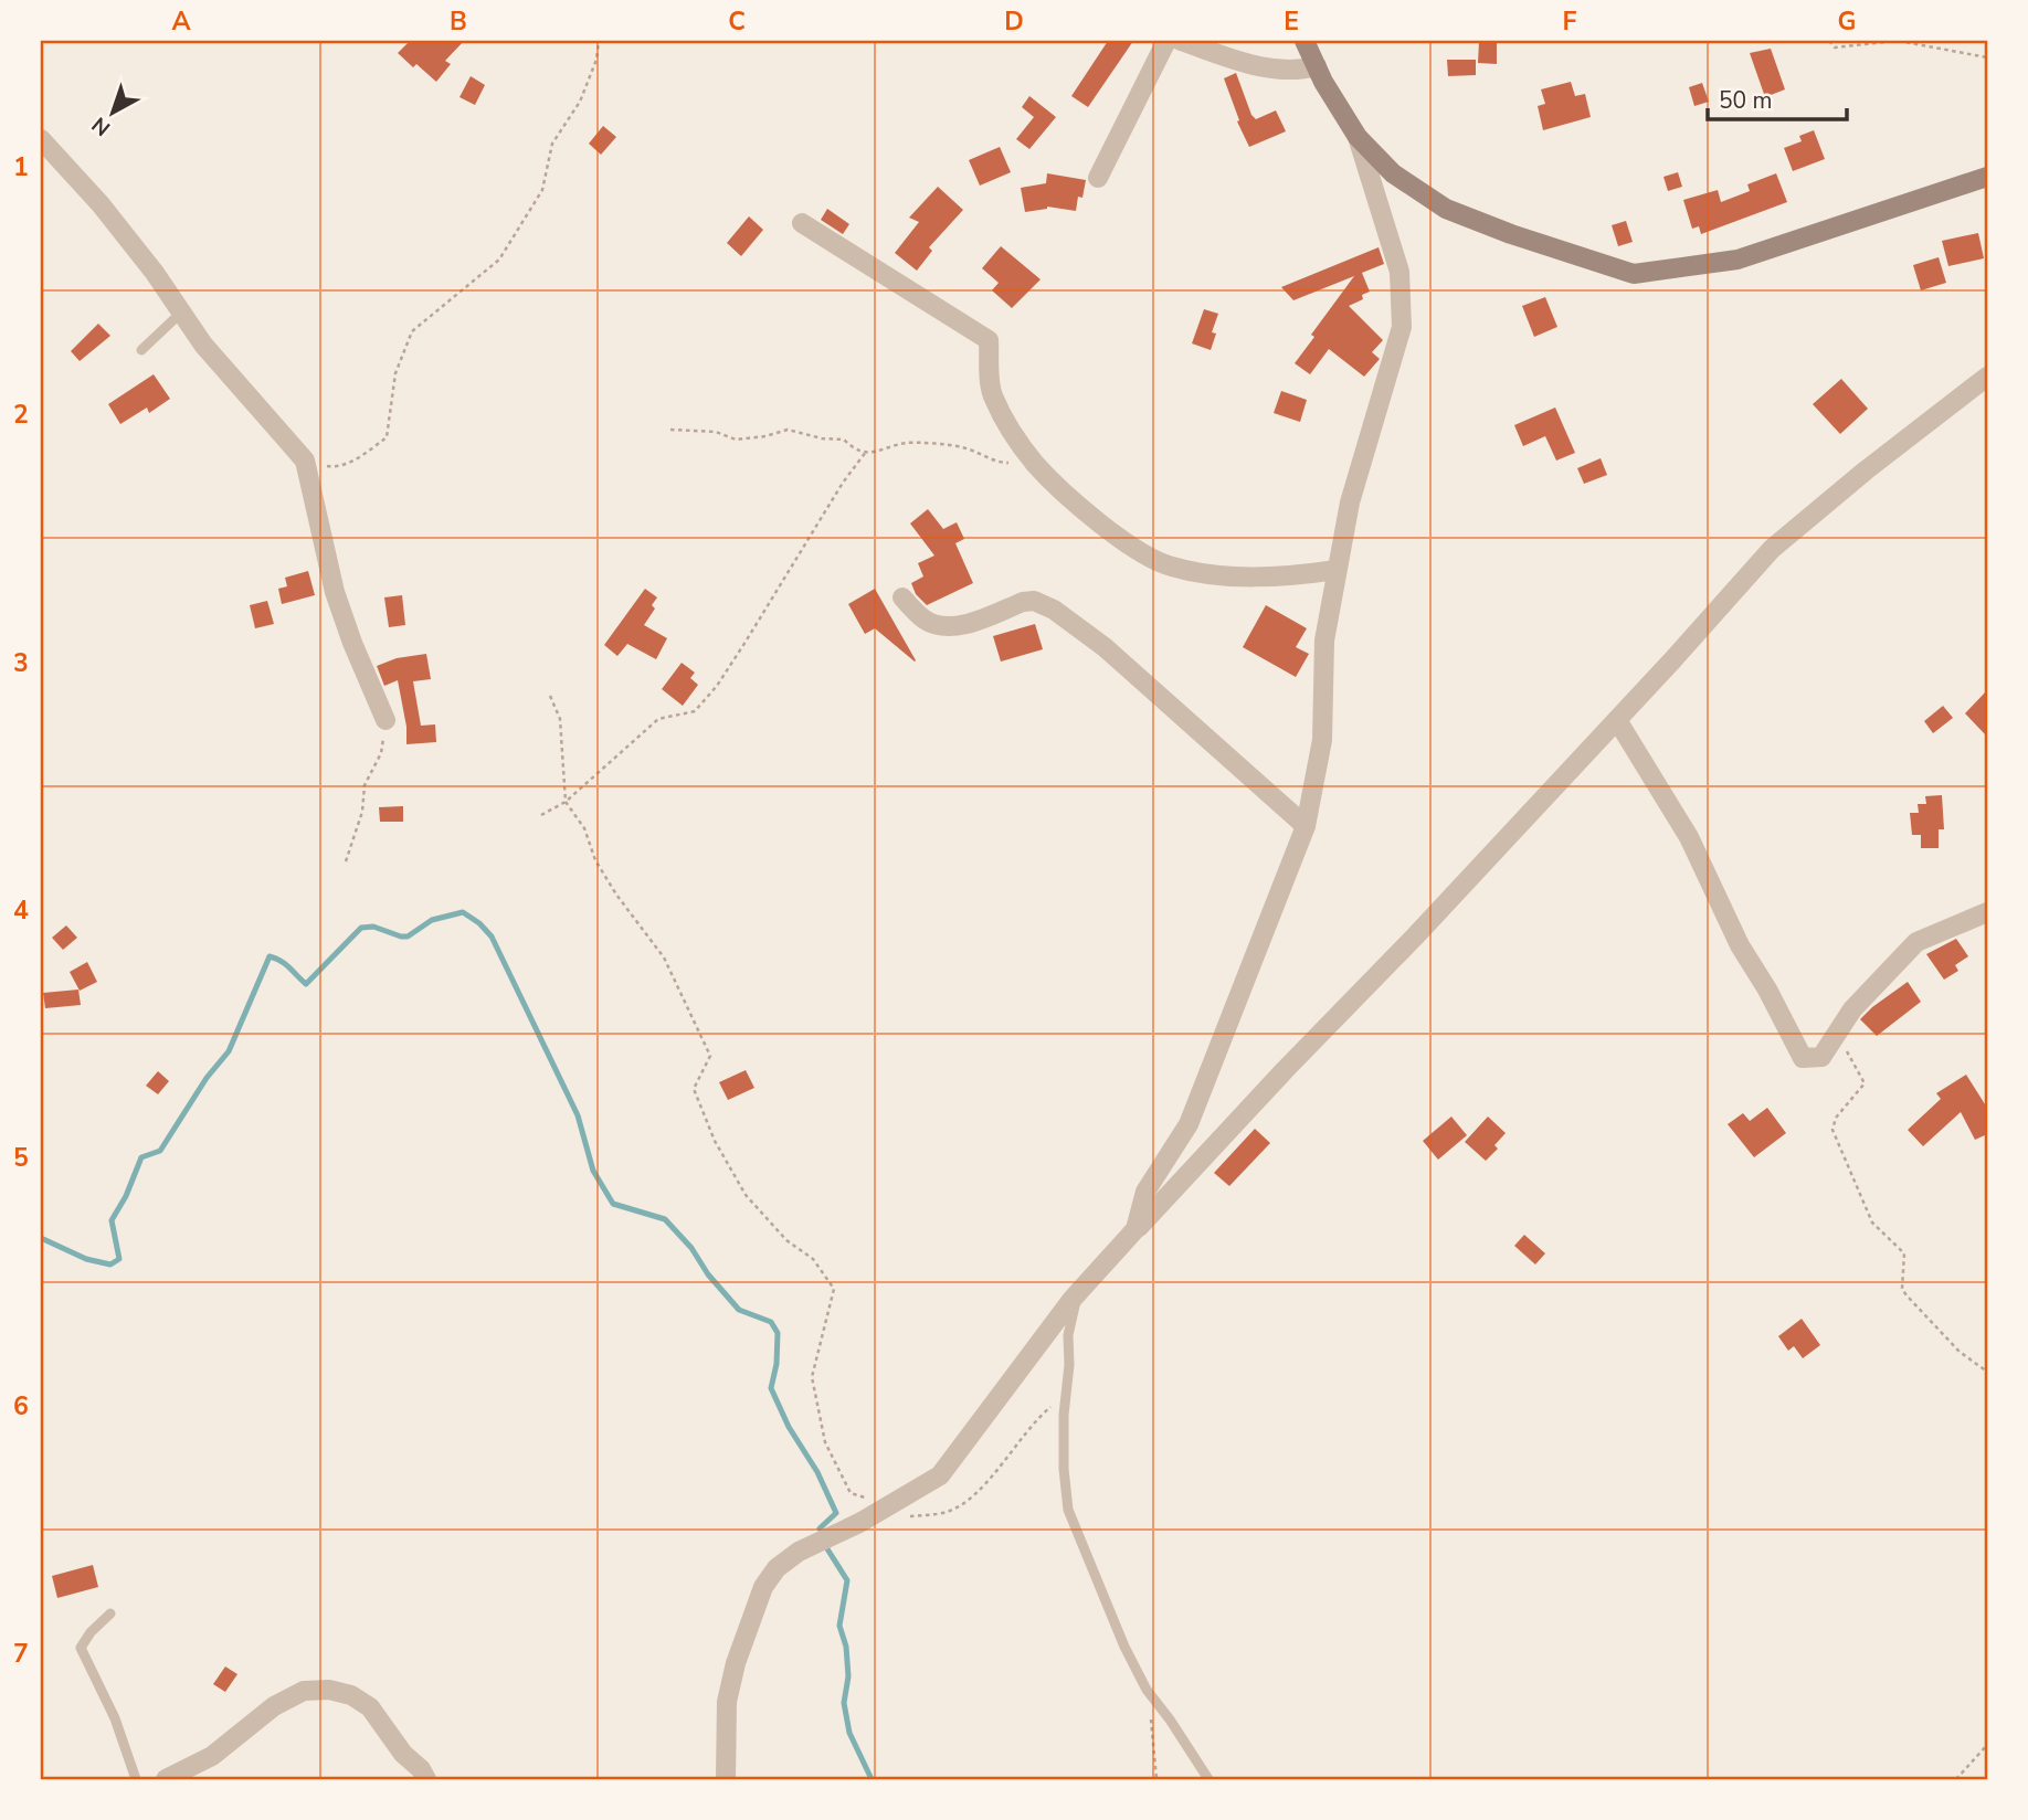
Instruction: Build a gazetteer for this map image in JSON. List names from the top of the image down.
{
  "scale_bar": "50 m",
  "north": "bottom left",
  "grid": {
    "columns": [
      "A",
      "B",
      "C",
      "D",
      "E",
      "F",
      "G"
    ],
    "rows": [
      "1",
      "2",
      "3",
      "4",
      "5",
      "6",
      "7"
    ]
  }
}
